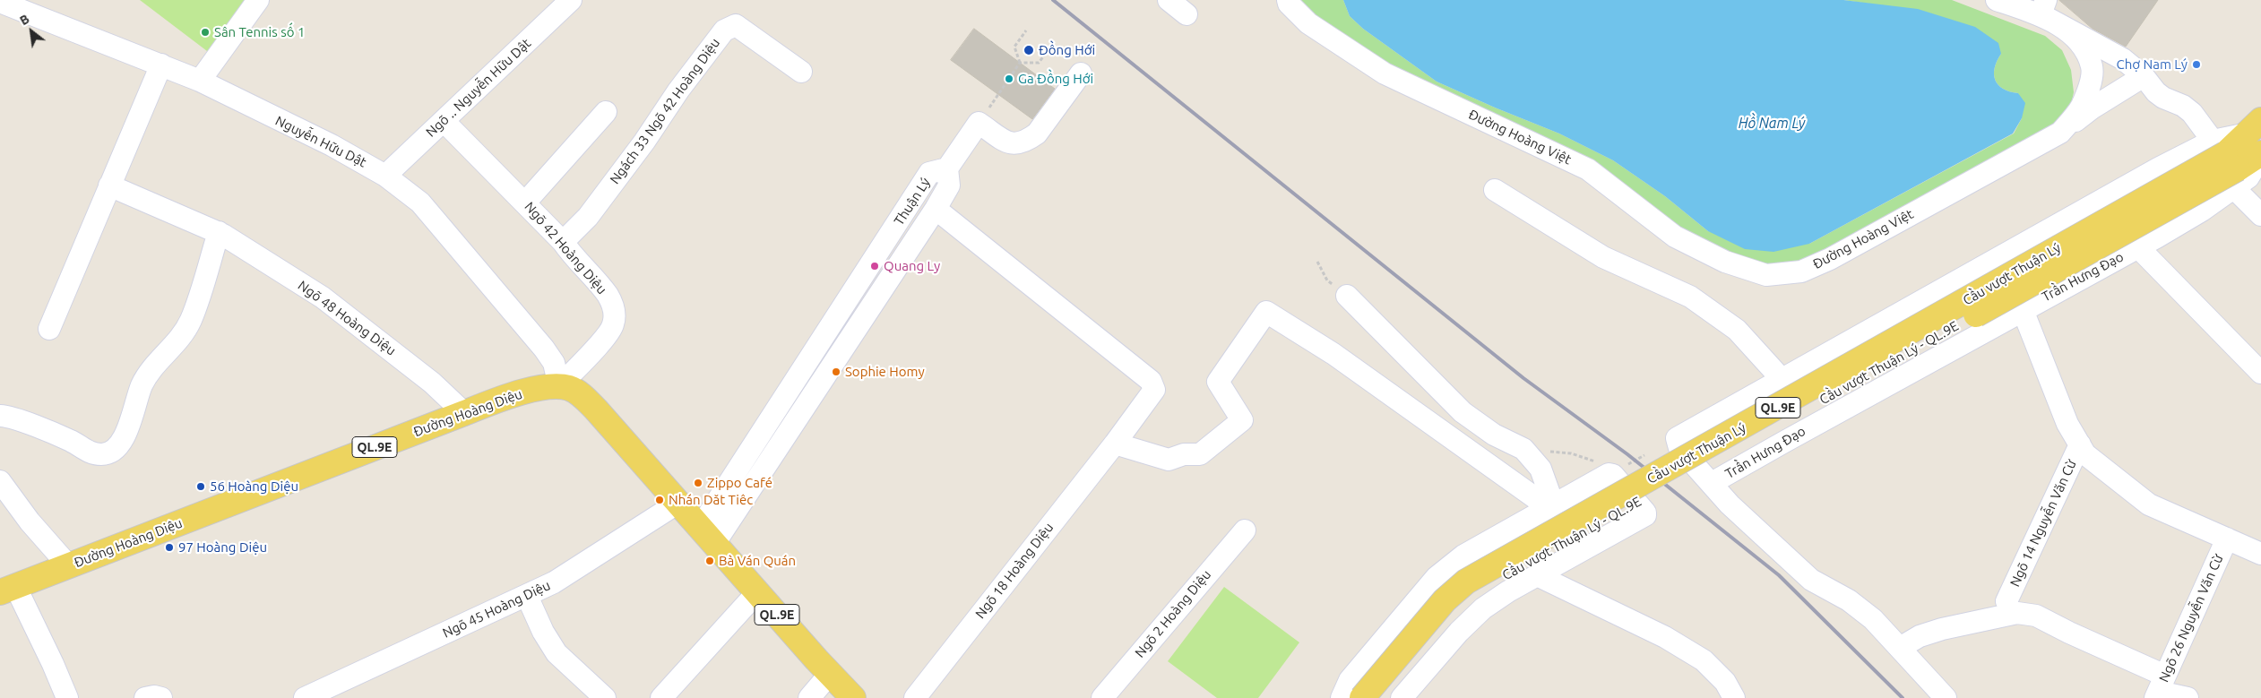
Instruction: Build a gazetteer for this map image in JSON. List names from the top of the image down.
{
  "streets": {
    "main road": [
      "Cầu vượt Thuận Lý",
      "Cầu vượt Thuận Lý - QL.9E",
      "QL.9E",
      "Đường Hoàng Diệu"
    ],
    "street": [
      "Ngõ .. Nguyễn Hữu Dật",
      "Ngách 33 Ngõ 42 Hoàng Diệu",
      "Đường Hoàng Việt",
      "Nguyễn Hữu Dật",
      "Thuận Lý",
      "Ngõ 42 Hoàng Diệu",
      "Trần Hưng Đạo",
      "Ngõ 48 Hoàng Diệu",
      "Ngõ 14 Nguyễn Văn Cừ",
      "Ngõ 18 Hoàng Diệu",
      "Ngõ 45 Hoàng Diệu",
      "Ngõ 2 Hoàng Diệu",
      "Ngõ 26 Nguyễn Văn Cừ"
    ]
  },
  "crossings": [
    ["Ngõ .. Nguyễn Hữu Dật", "Nguyễn Hữu Dật"],
    ["Ngõ .. Nguyễn Hữu Dật", "Ngõ 42 Hoàng Diệu"],
    ["Ngách 33 Ngõ 42 Hoàng Diệu", "Ngõ 42 Hoàng Diệu"],
    ["Nguyễn Hữu Dật", "Ngõ 42 Hoàng Diệu"],
    ["Nguyễn Hữu Dật", "QL.9E"],
    ["Nguyễn Hữu Dật", "Đường Hoàng Diệu"],
    ["Thuận Lý", "QL.9E"],
    ["Thuận Lý", "Ngõ 18 Hoàng Diệu"],
    ["Ngõ 42 Hoàng Diệu", "QL.9E"],
    ["Ngõ 42 Hoàng Diệu", "Đường Hoàng Diệu"],
    ["Cầu vượt Thuận Lý", "Trần Hưng Đạo"],
    ["Cầu vượt Thuận Lý", "Cầu vượt Thuận Lý - QL.9E"],
    ["Cầu vượt Thuận Lý", "QL.9E"],
    ["Trần Hưng Đạo", "Cầu vượt Thuận Lý - QL.9E"],
    ["Trần Hưng Đạo", "QL.9E"],
    ["Ngõ 48 Hoàng Diệu", "Đường Hoàng Diệu"],
    ["Cầu vượt Thuận Lý - QL.9E", "QL.9E"],
    ["QL.9E", "Đường Hoàng Diệu"],
    ["QL.9E", "Ngõ 45 Hoàng Diệu"]
  ],
  "water": ["Hồ Nam Lý"],
  "places": [
    "Sân Tennis số 1",
    "Đồng Hới",
    "Chợ Nam Lý",
    "Ga Đồng Hới",
    "Quang Ly",
    "Sophie Homy",
    "Zippo Café",
    "56 Hoàng Diệu",
    "Nhán Dăt Tiêc",
    "97 Hoàng Diệu",
    "Bà Ván Quán"
  ],
  "north": "top left"
}
